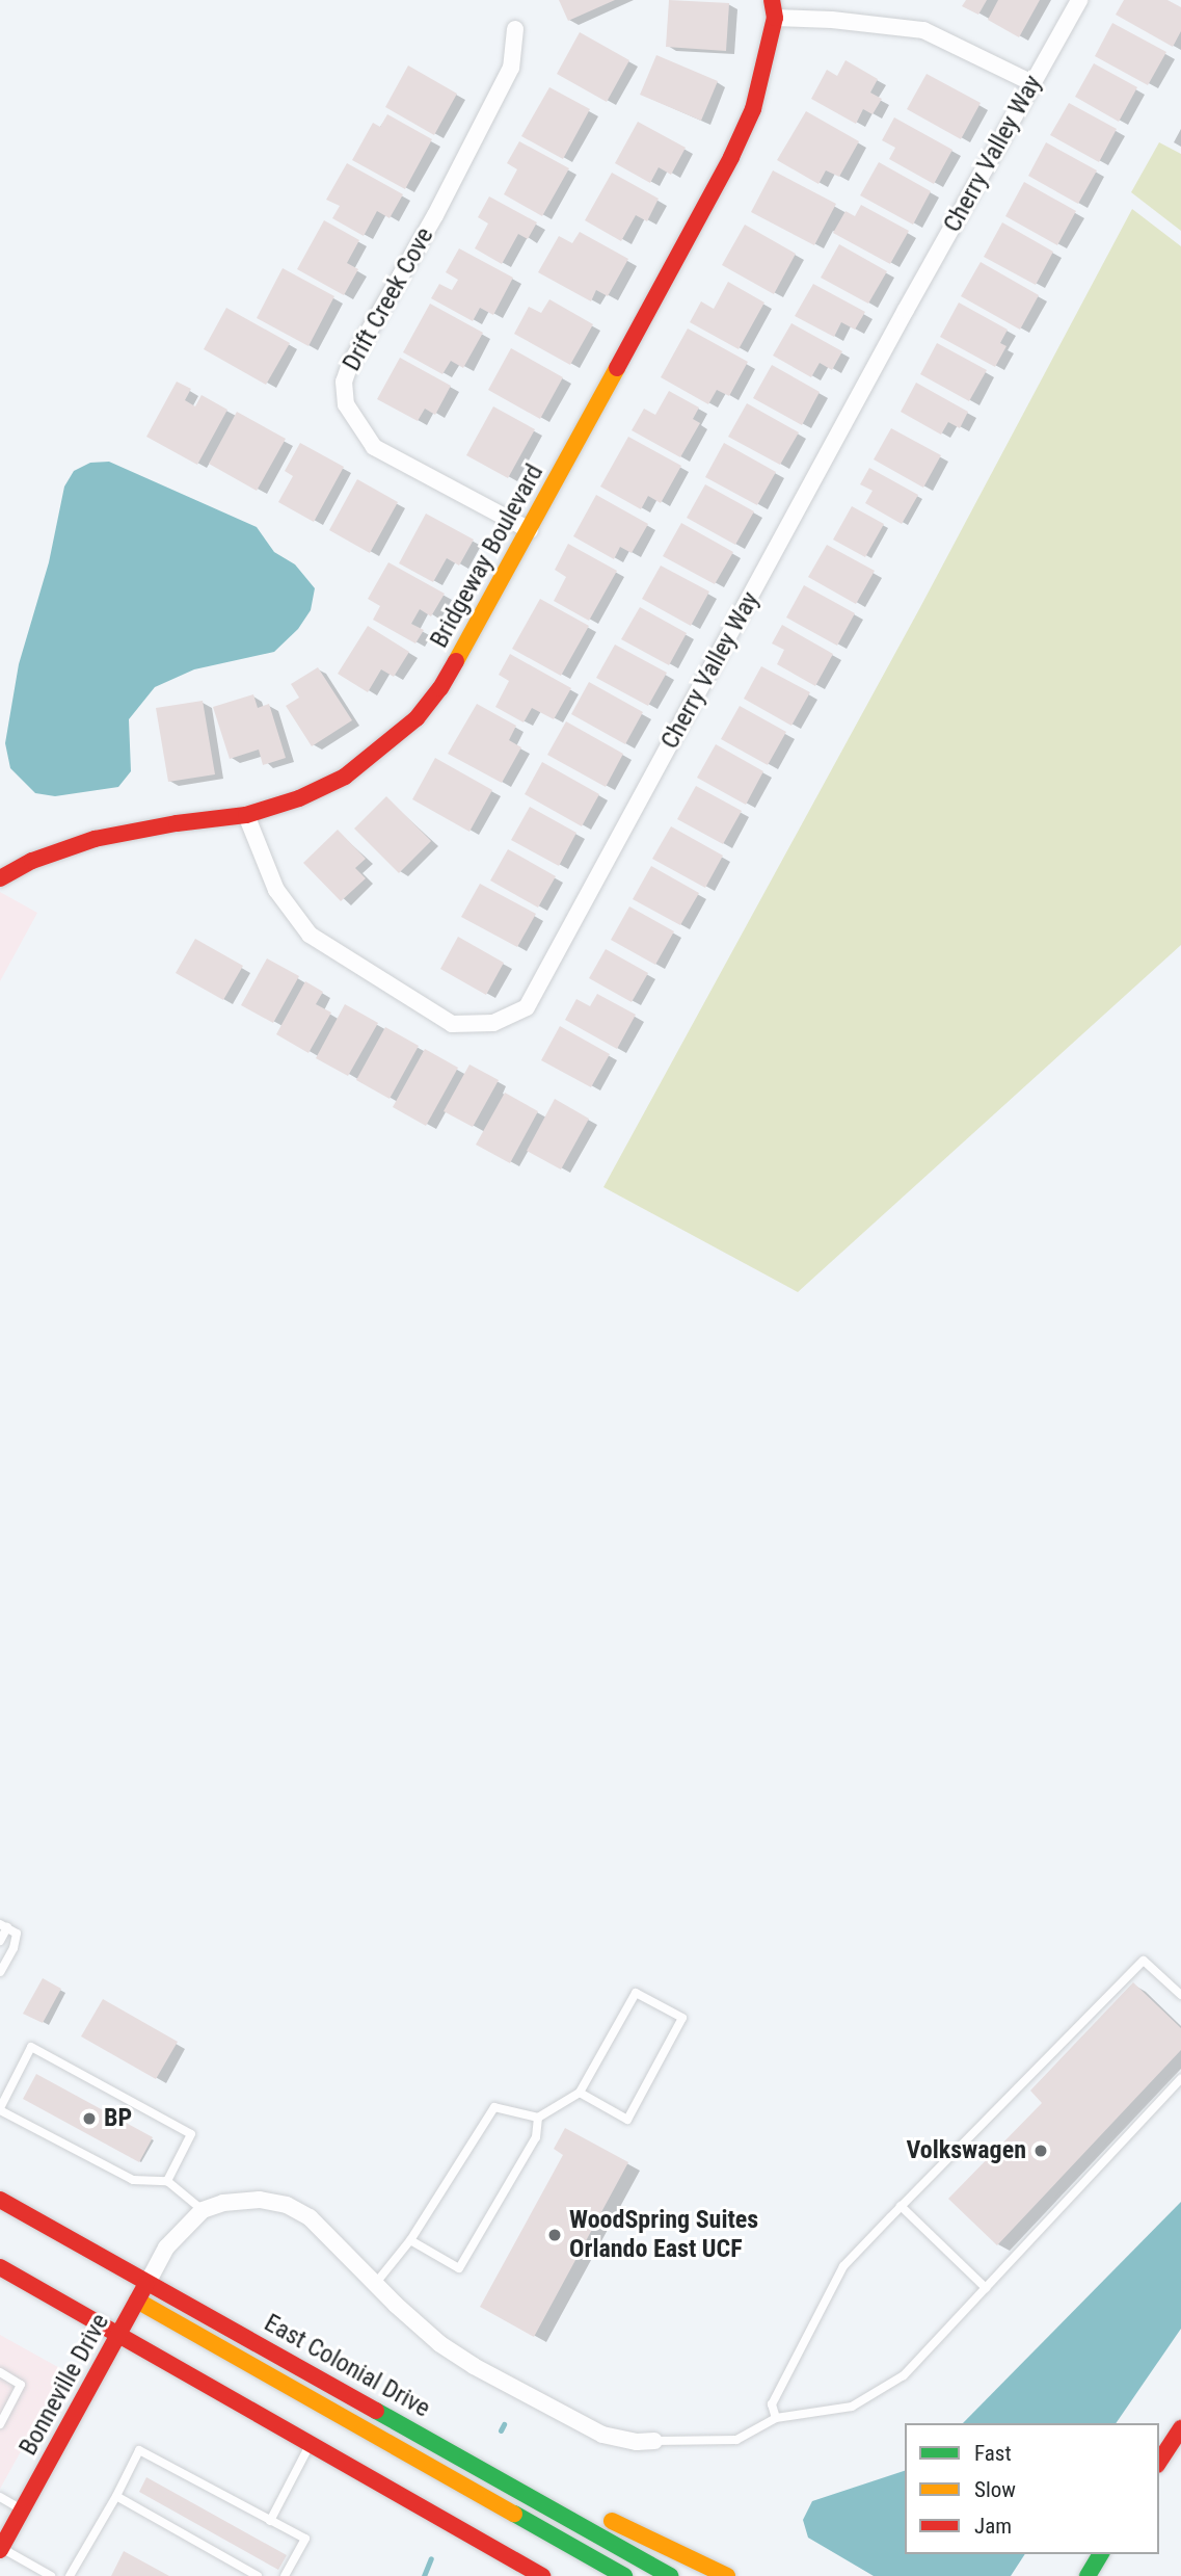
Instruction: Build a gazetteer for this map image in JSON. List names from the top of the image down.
{
  "streets": {
    "main road": ["Bridgeway Boulevard", "East Colonial Drive", "Bonneville Drive"],
    "street": ["Cherry Valley Way", "Drift Creek Cove"]
  },
  "crossings": [
    ["Cherry Valley Way", "Bridgeway Boulevard"],
    ["Drift Creek Cove", "Bridgeway Boulevard"],
    ["East Colonial Drive", "Bonneville Drive"]
  ],
  "places": ["BP", "Volkswagen", "WoodSpring Suites Orlando East UCF"],
  "legend": ["Fast", "Slow", "Jam"]
}
